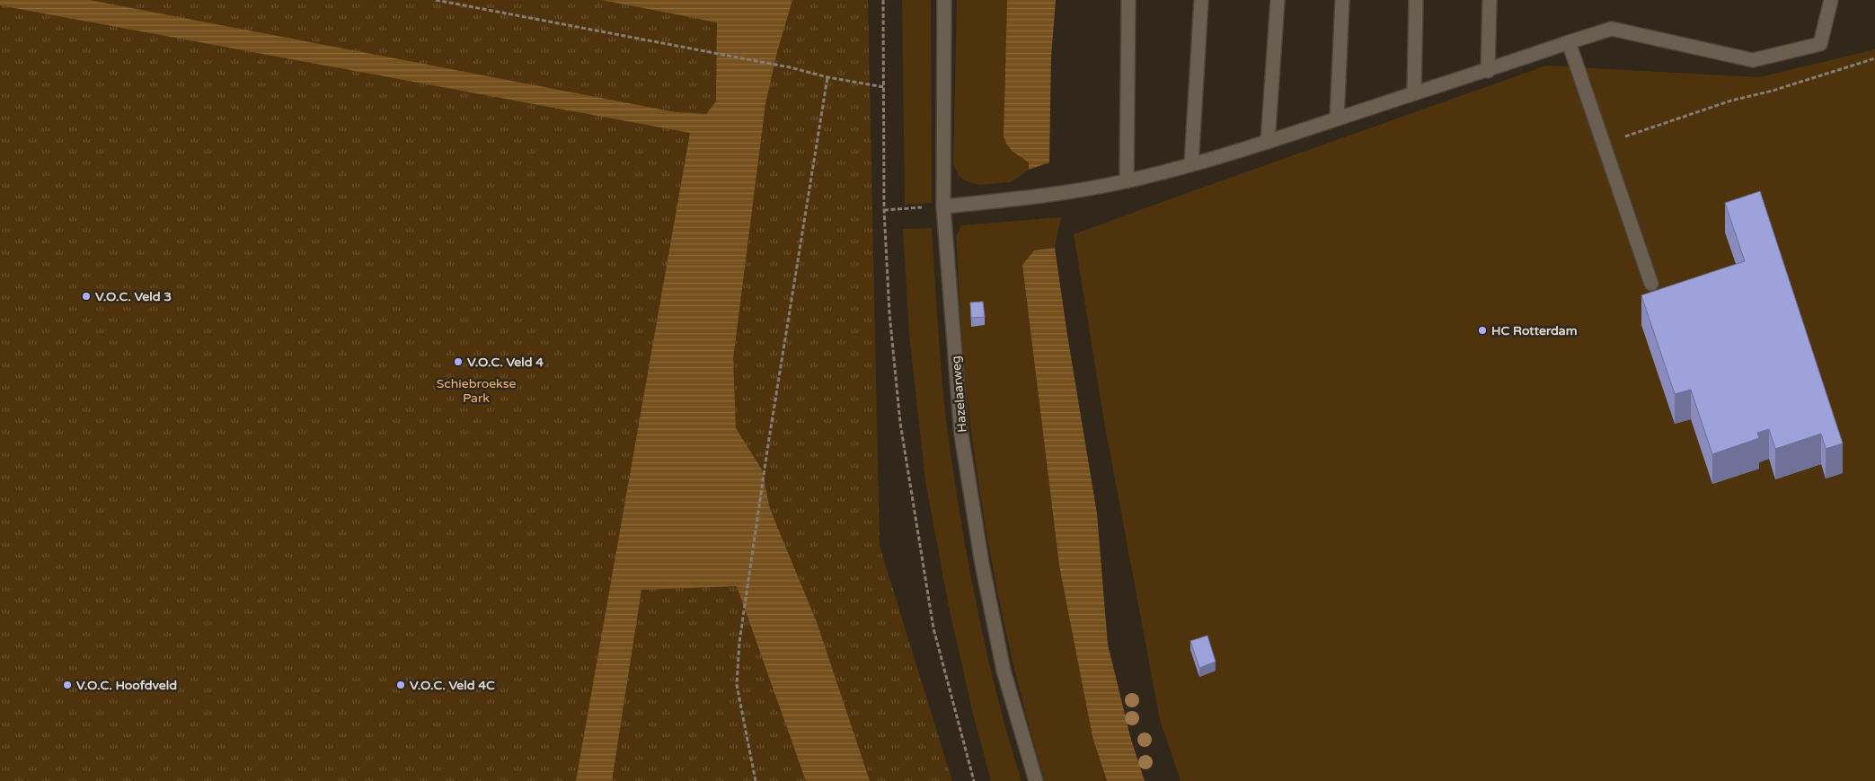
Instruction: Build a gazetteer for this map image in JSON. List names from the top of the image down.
{
  "streets": {
    "street": ["Hazelaarweg"]
  },
  "parks": ["Schiebroekse Park"],
  "places": [
    "V.O.C. Veld 3",
    "HC Rotterdam",
    "V.O.C. Veld 4",
    "V.O.C. Hoofdveld",
    "V.O.C. Veld 4C"
  ]
}
